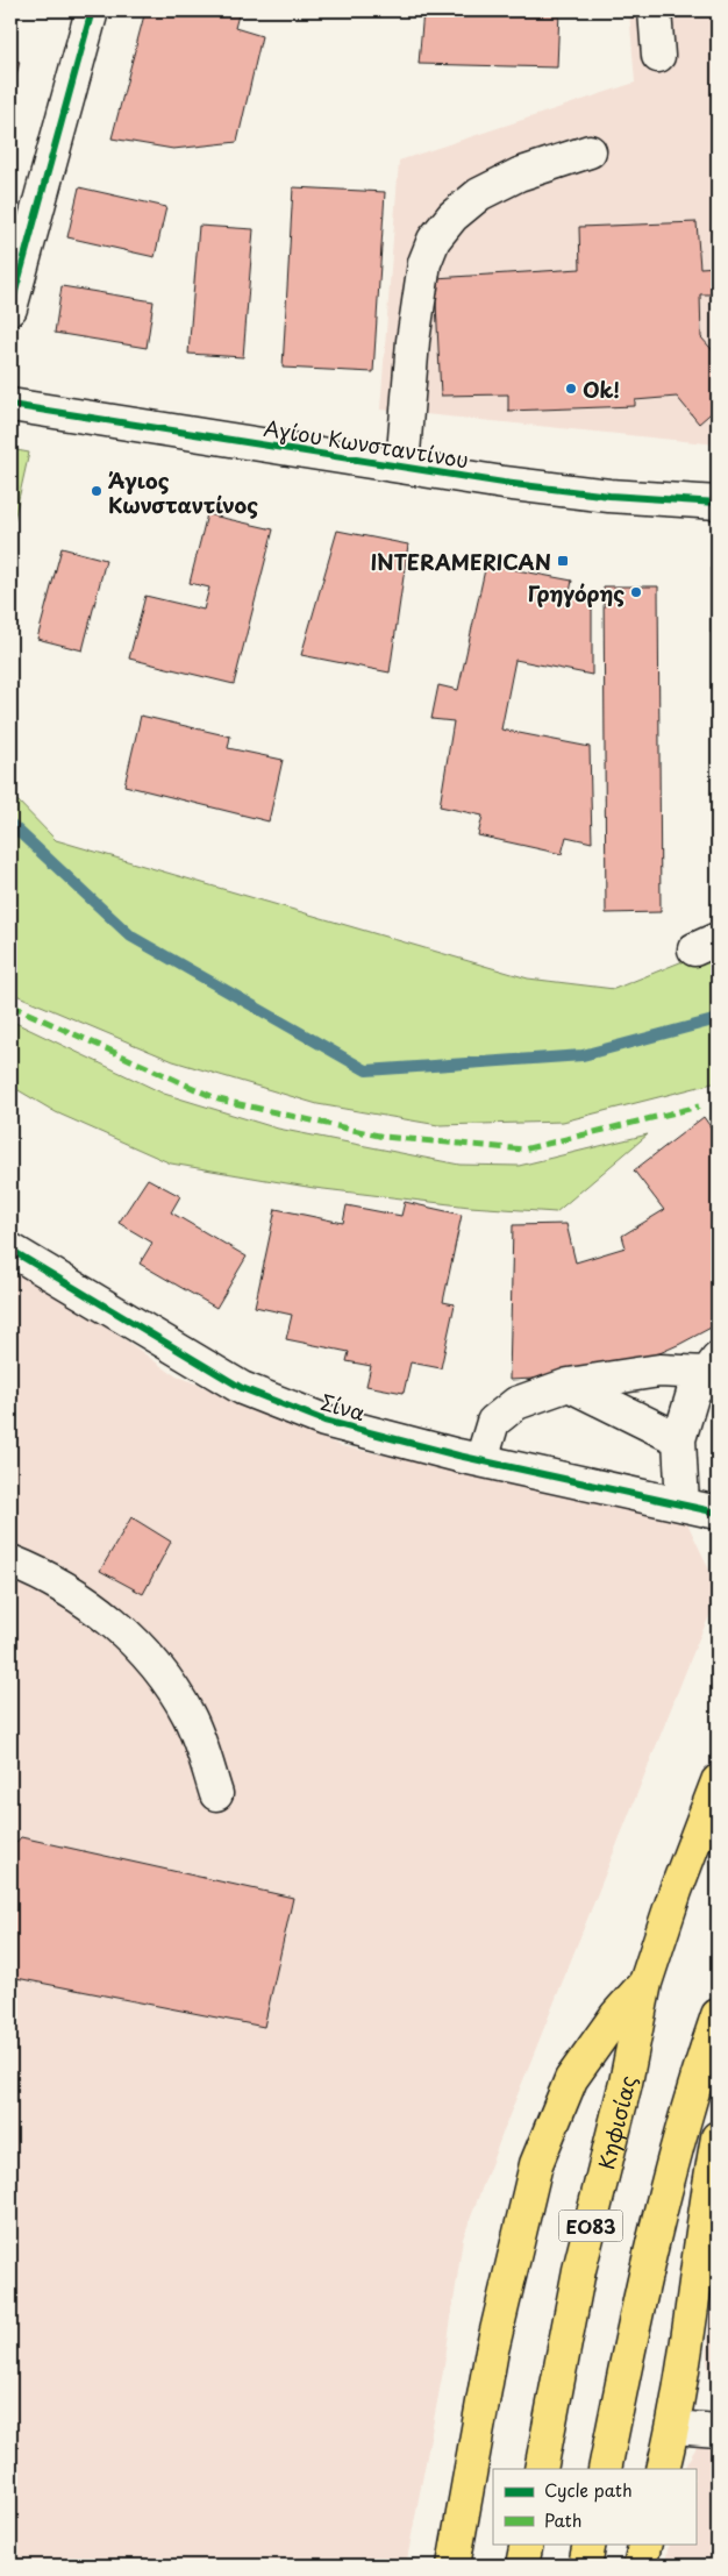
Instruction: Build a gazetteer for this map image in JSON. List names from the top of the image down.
{
  "streets": {
    "main road": ["Κηφισίας", "ΕΟ83"],
    "street": ["Αγίου Κωνσταντίνου", "Σίνα"]
  },
  "places": {
    "other": ["Ok!", "Άγιος Κωνσταντίνος", "Γρηγόρης"],
    "transit": ["INTERAMERICAN"]
  },
  "legend": ["Cycle path", "Path"]
}
